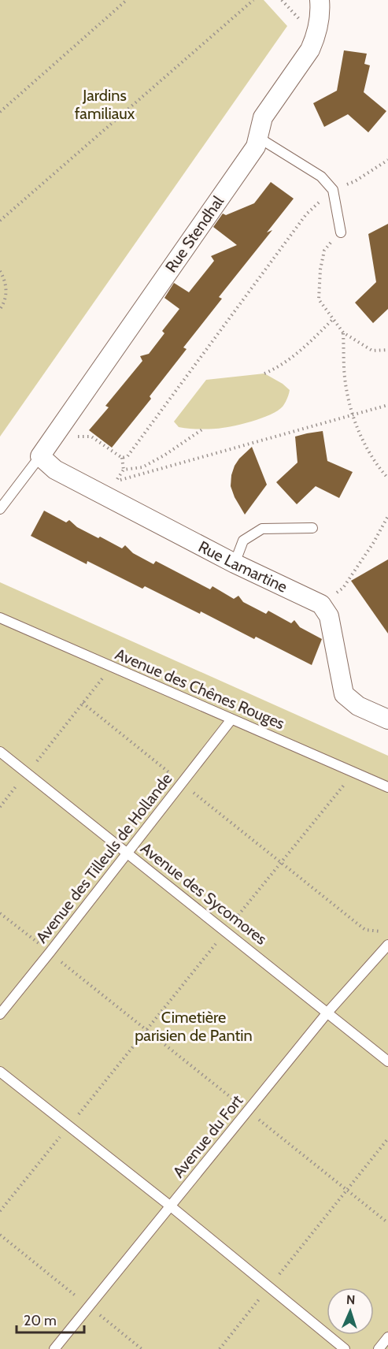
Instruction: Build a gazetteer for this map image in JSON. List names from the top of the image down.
{
  "streets": {
    "street": ["Rue Stendhal", "Rue Lamartine"],
    "lane": [
      "Avenue des Chênes Rouges",
      "Avenue des Tilleuls de Hollande",
      "Avenue des Sycomores",
      "Avenue du Fort"
    ]
  },
  "crossings": [
    ["Rue Stendhal", "Rue Lamartine"],
    ["Avenue des Chênes Rouges", "Avenue des Tilleuls de Hollande"],
    ["Avenue des Tilleuls de Hollande", "Avenue des Sycomores"],
    ["Avenue des Sycomores", "Avenue du Fort"]
  ],
  "parks": ["Jardins familiaux", "Cimetière parisien de Pantin"],
  "scale_bar": "20 m",
  "north": "top"
}
